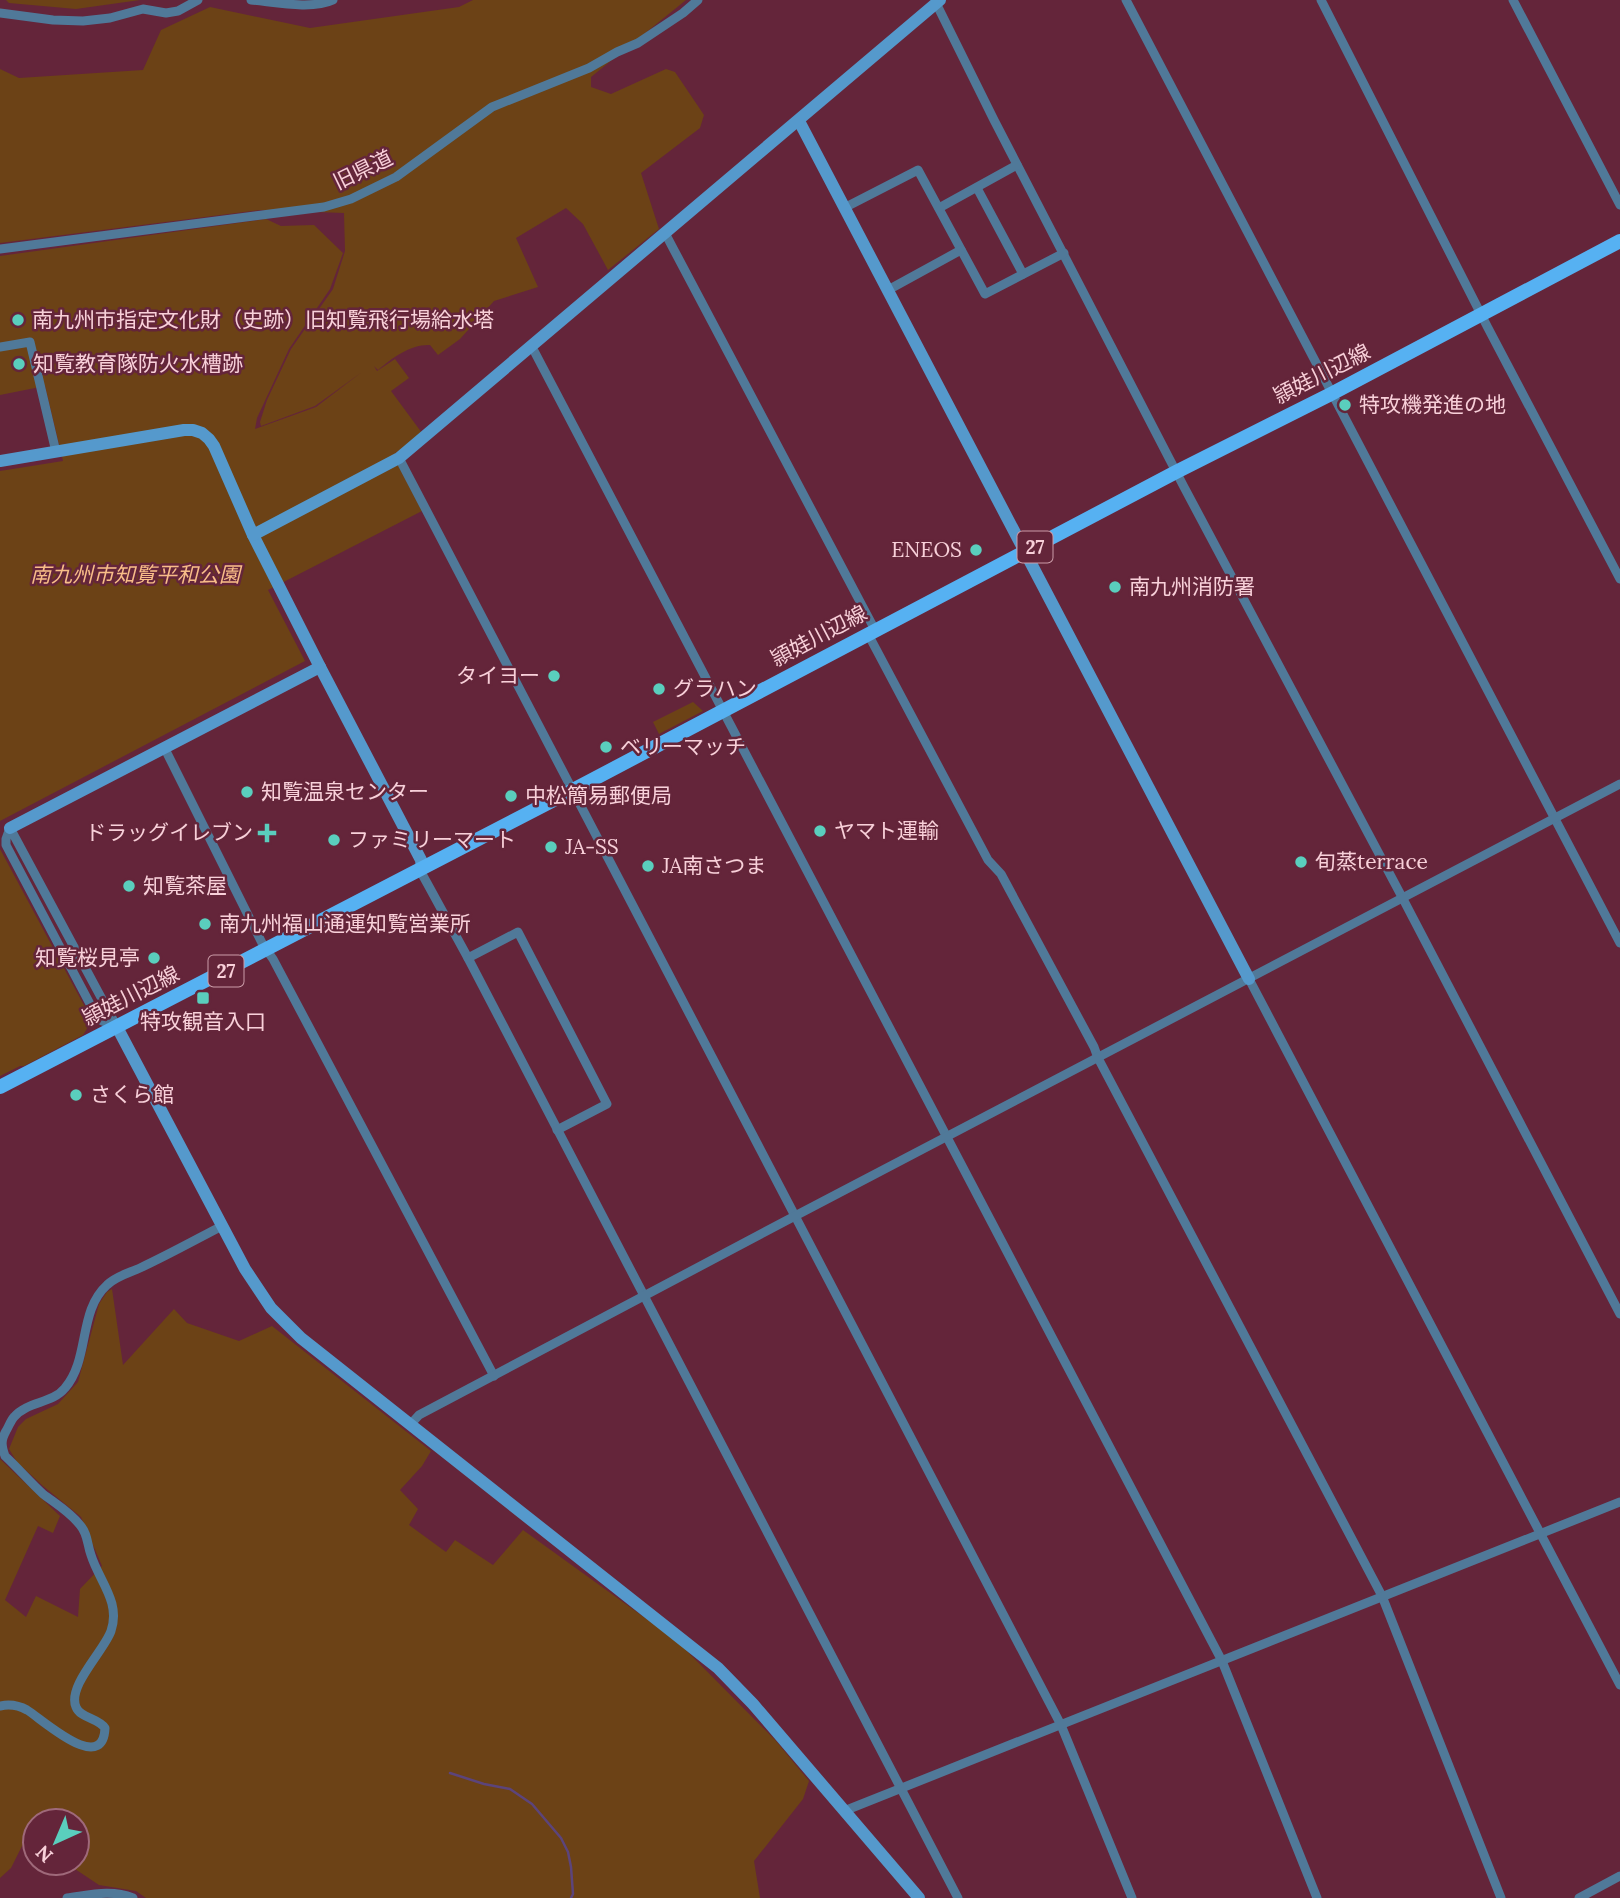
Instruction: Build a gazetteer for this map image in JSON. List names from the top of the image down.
{
  "streets": {
    "main road": ["頴娃川辺線", "27"],
    "street": ["旧県道"]
  },
  "parks": ["南九州市知覧平和公園"],
  "places": {
    "other": [
      "南九州市指定文化財（史跡）旧知覧飛行場給水塔",
      "知覧教育隊防火水槽跡",
      "特攻機発進の地",
      "ENEOS",
      "南九州消防署",
      "タイヨー",
      "グラハン",
      "ベリーマッチ",
      "知覧温泉センター",
      "中松簡易郵便局",
      "ヤマト運輸",
      "ファミリーマート",
      "JA-SS",
      "旬蒸terrace",
      "JA南さつま",
      "知覧茶屋",
      "南九州福山通運知覧営業所",
      "知覧桜見亭",
      "さくら館"
    ],
    "health": ["ドラッグイレブン"],
    "transit": ["特攻観音入口"]
  },
  "north": "bottom left"
}
